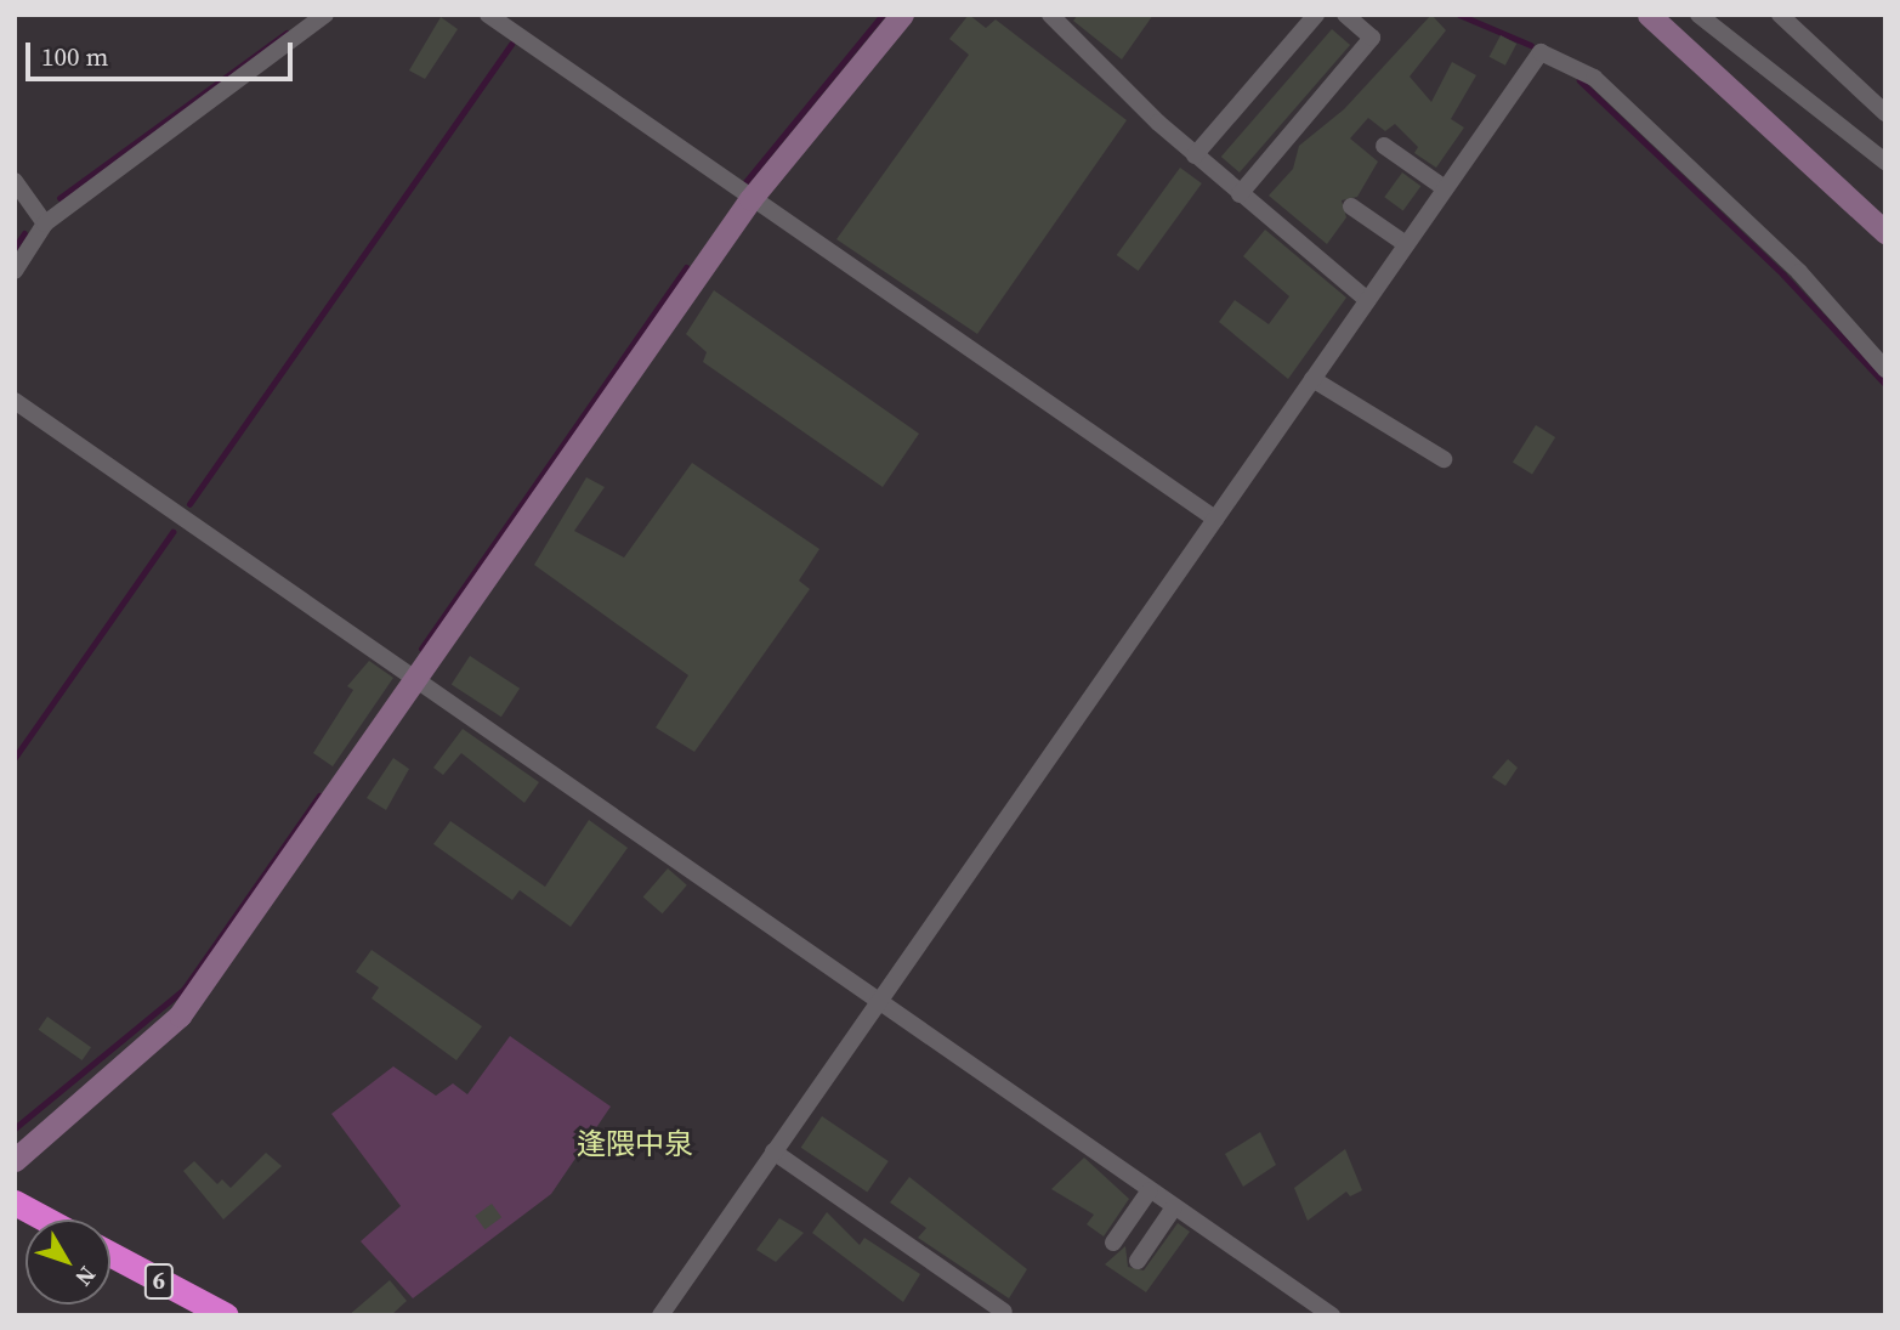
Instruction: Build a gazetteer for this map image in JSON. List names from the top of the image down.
{
  "streets": {
    "highway": ["6"]
  },
  "districts": ["逢隈中泉"],
  "scale_bar": "100 m",
  "north": "bottom right"
}
